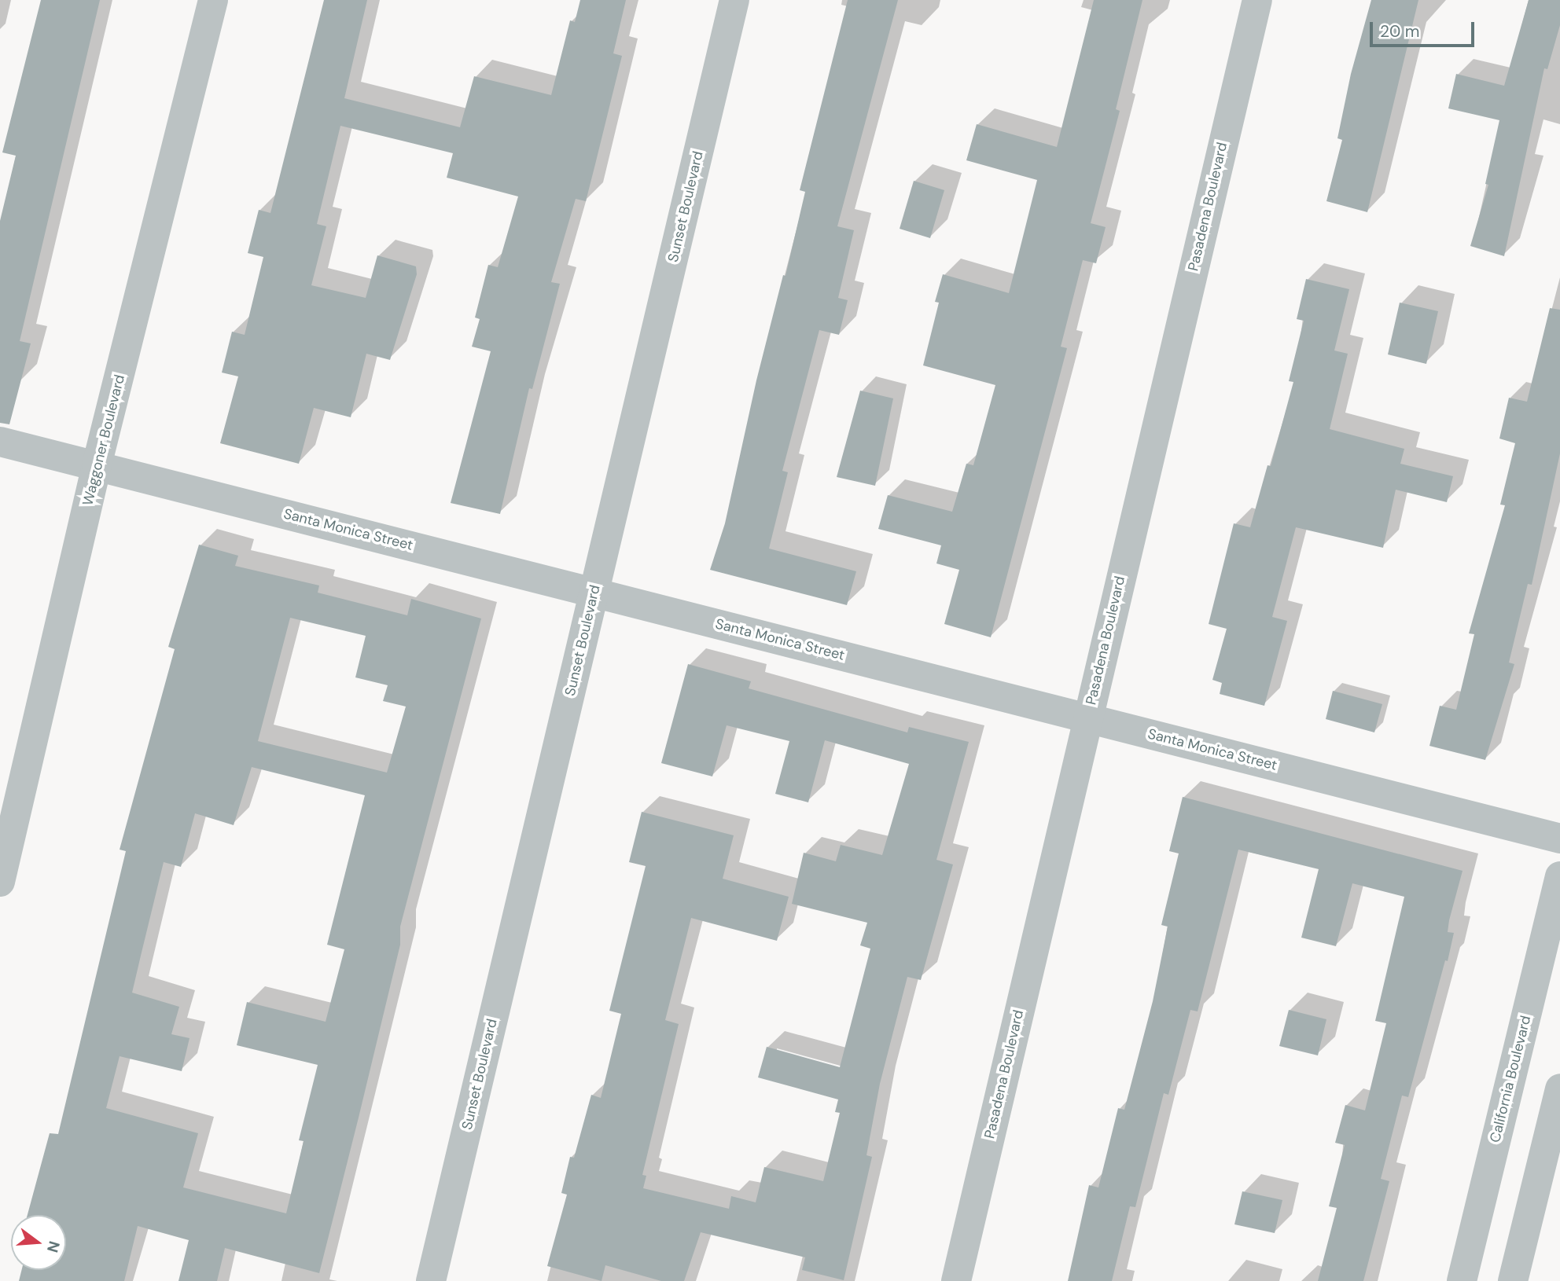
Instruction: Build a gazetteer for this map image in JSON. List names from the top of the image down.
{
  "streets": {
    "street": [
      "Sunset Boulevard",
      "Pasadena Boulevard",
      "Waggoner Boulevard",
      "Santa Monica Street",
      "California Boulevard"
    ]
  },
  "crossings": [
    ["Sunset Boulevard", "Santa Monica Street"],
    ["Pasadena Boulevard", "Santa Monica Street"],
    ["Waggoner Boulevard", "Santa Monica Street"]
  ],
  "scale_bar": "20 m",
  "north": "right"
}
